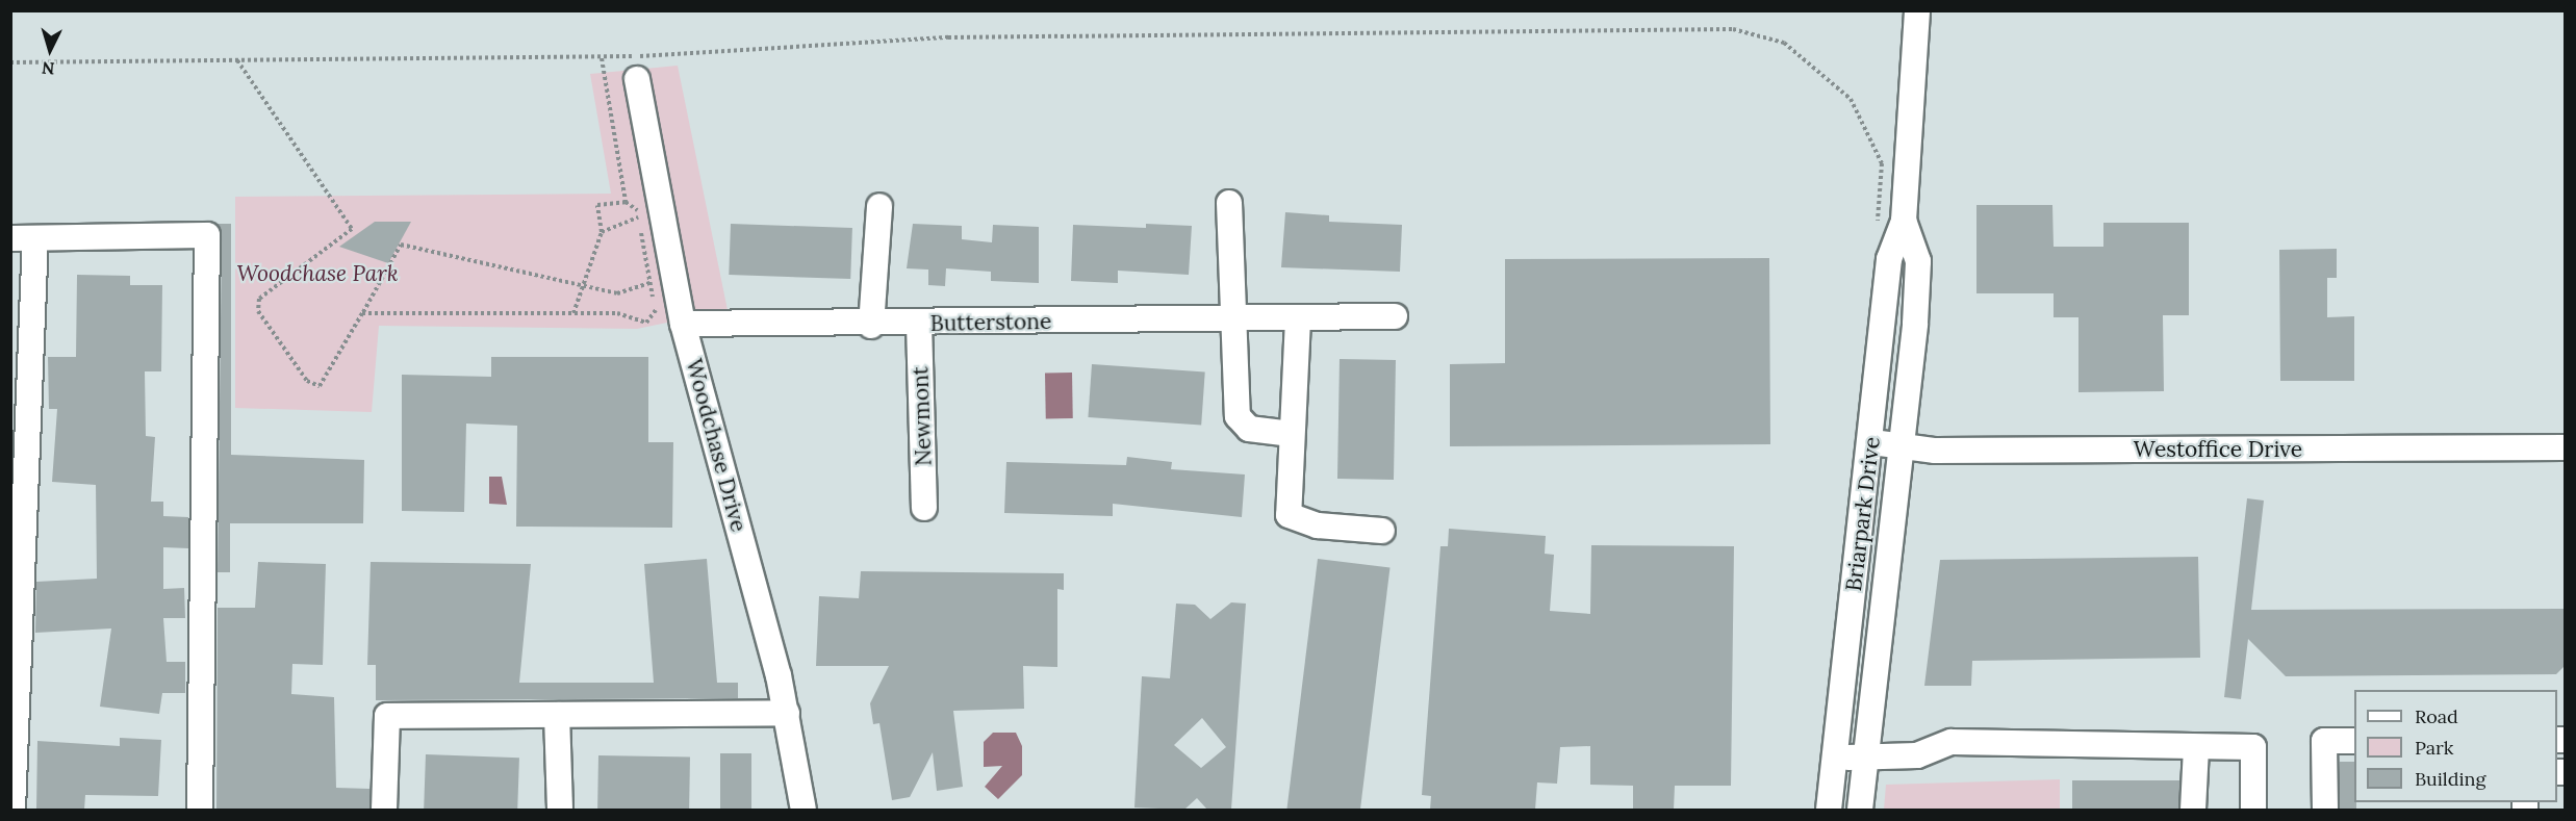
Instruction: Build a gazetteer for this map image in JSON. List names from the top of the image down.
{
  "streets": {
    "street": [
      "Butterstone",
      "Newmont",
      "Woodchase Drive",
      "Westoffice Drive",
      "Briarpark Drive"
    ]
  },
  "crossings": [
    ["Butterstone", "Newmont"],
    ["Butterstone", "Woodchase Drive"],
    ["Westoffice Drive", "Briarpark Drive"]
  ],
  "parks": ["Woodchase Park"],
  "legend": ["Road", "Park", "Building"],
  "north": "bottom"
}
